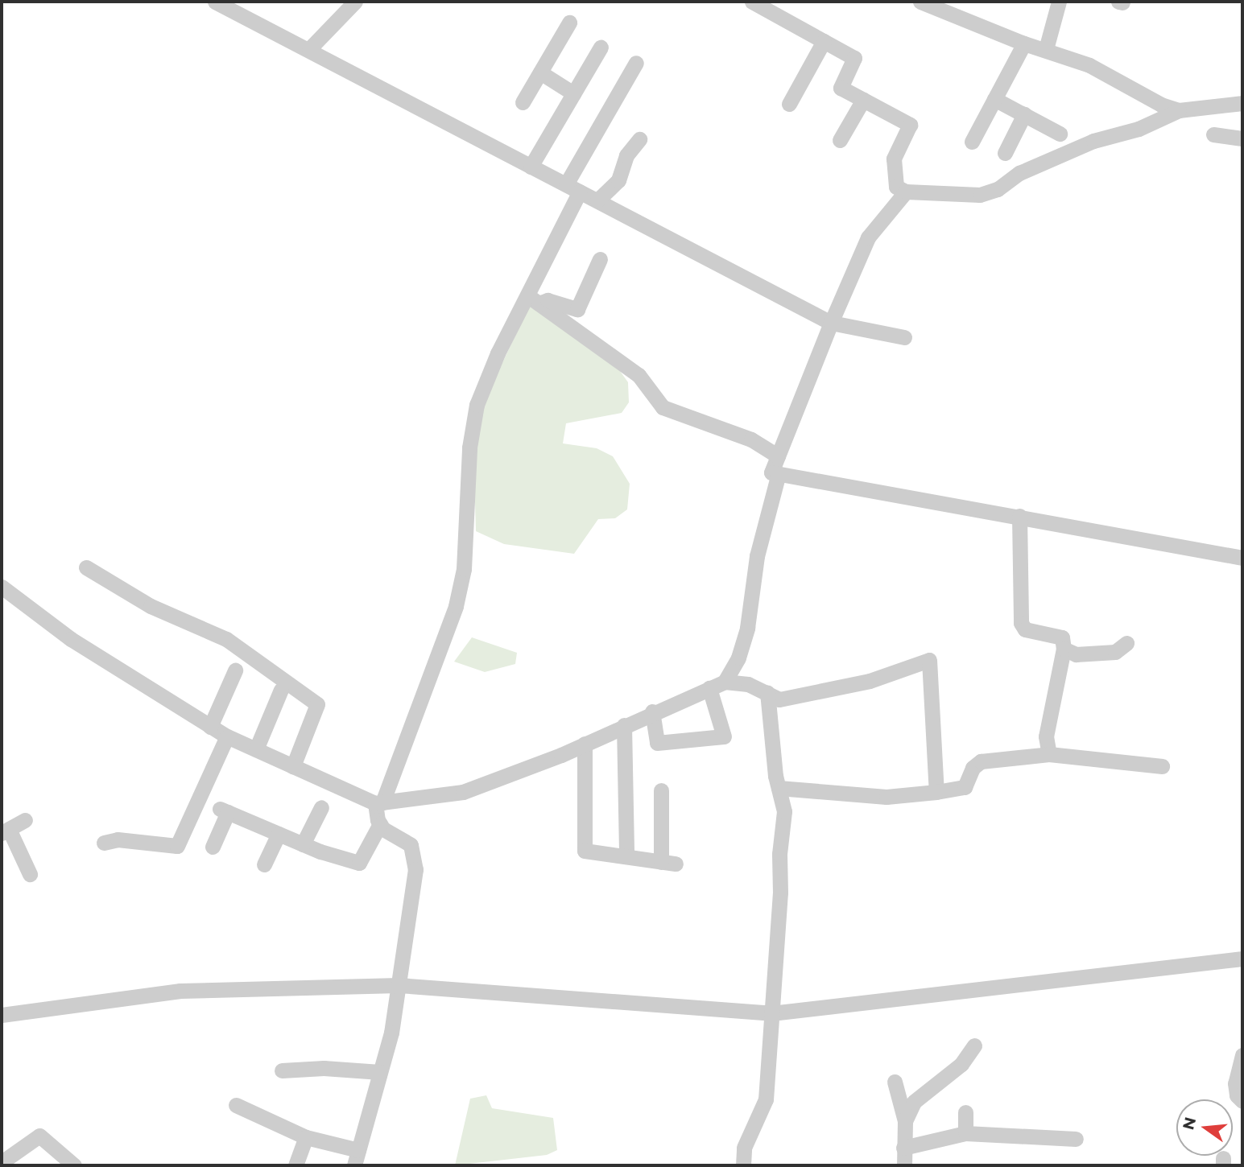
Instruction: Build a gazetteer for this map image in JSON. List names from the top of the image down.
{
  "north": "left"
}
